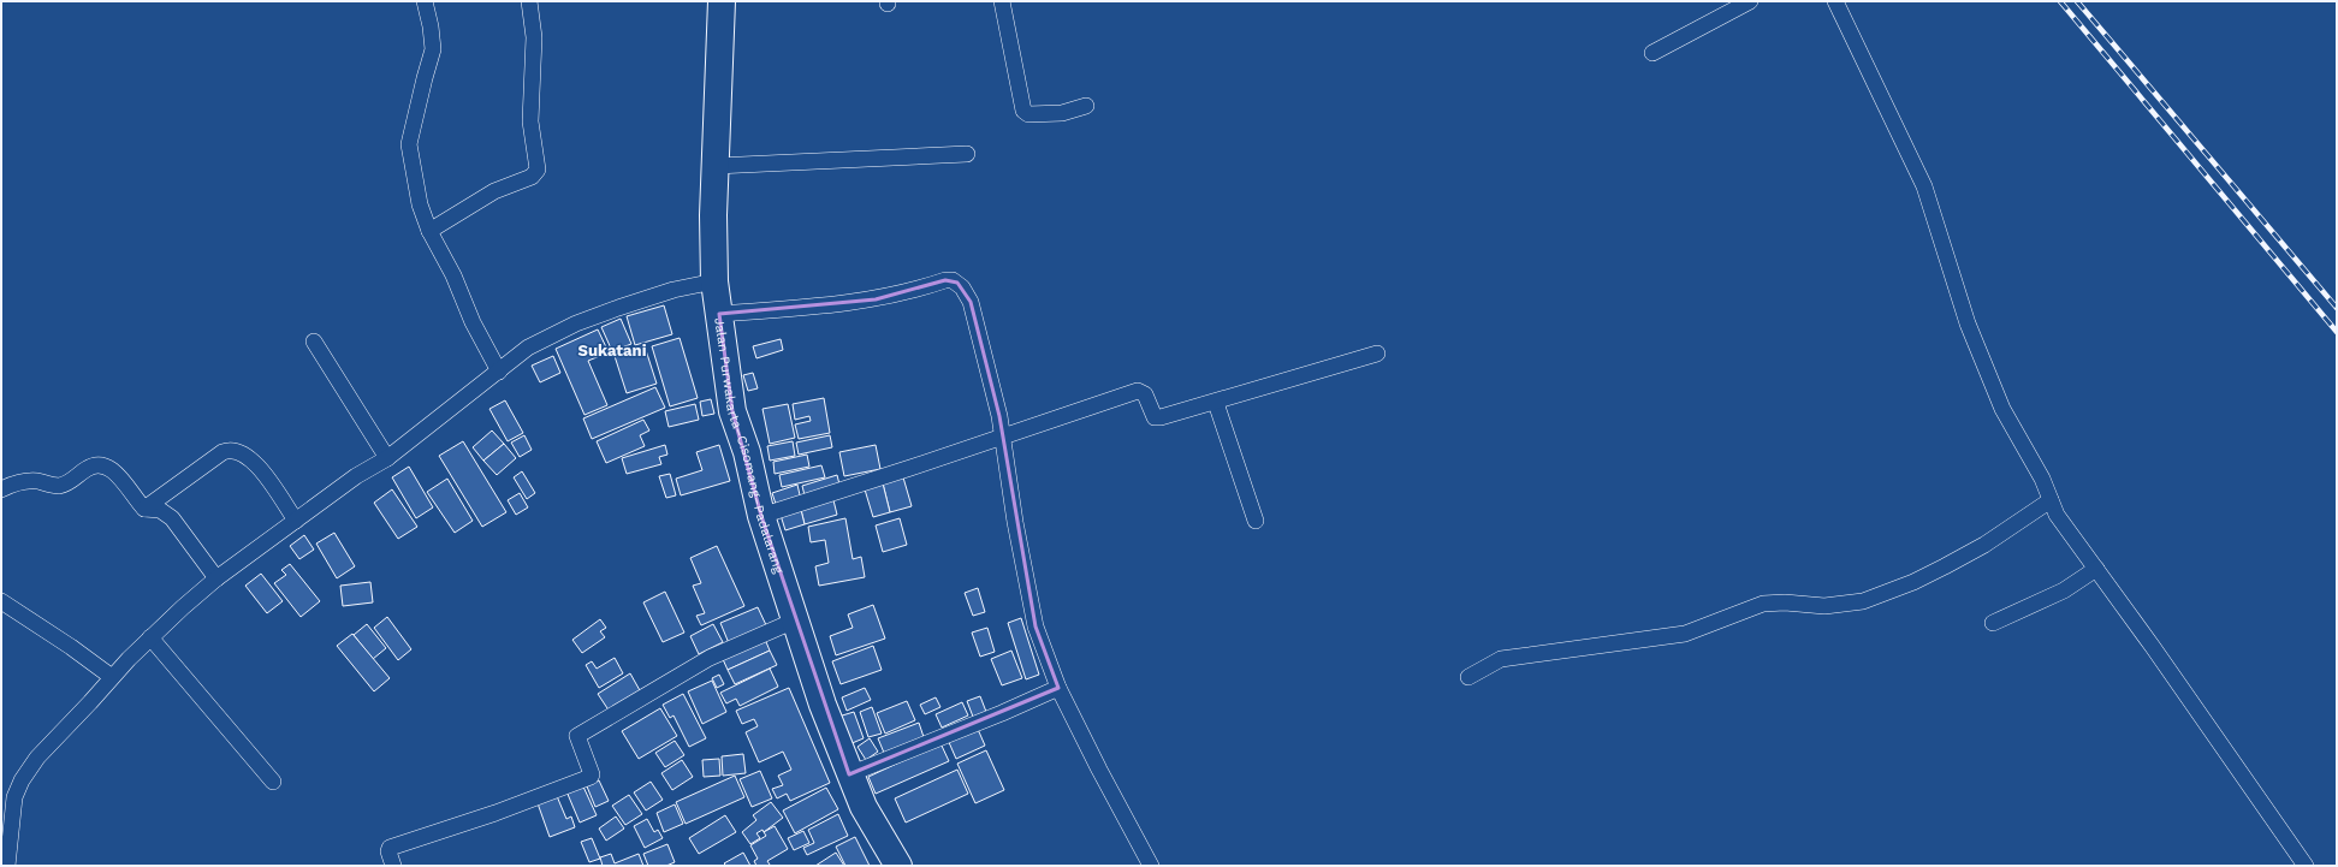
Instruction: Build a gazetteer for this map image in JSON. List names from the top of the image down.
{
  "streets": {
    "highway": ["Jalan Purwakarta–Cisomang–Padalarang"]
  },
  "districts": ["Sukatani"]
}
